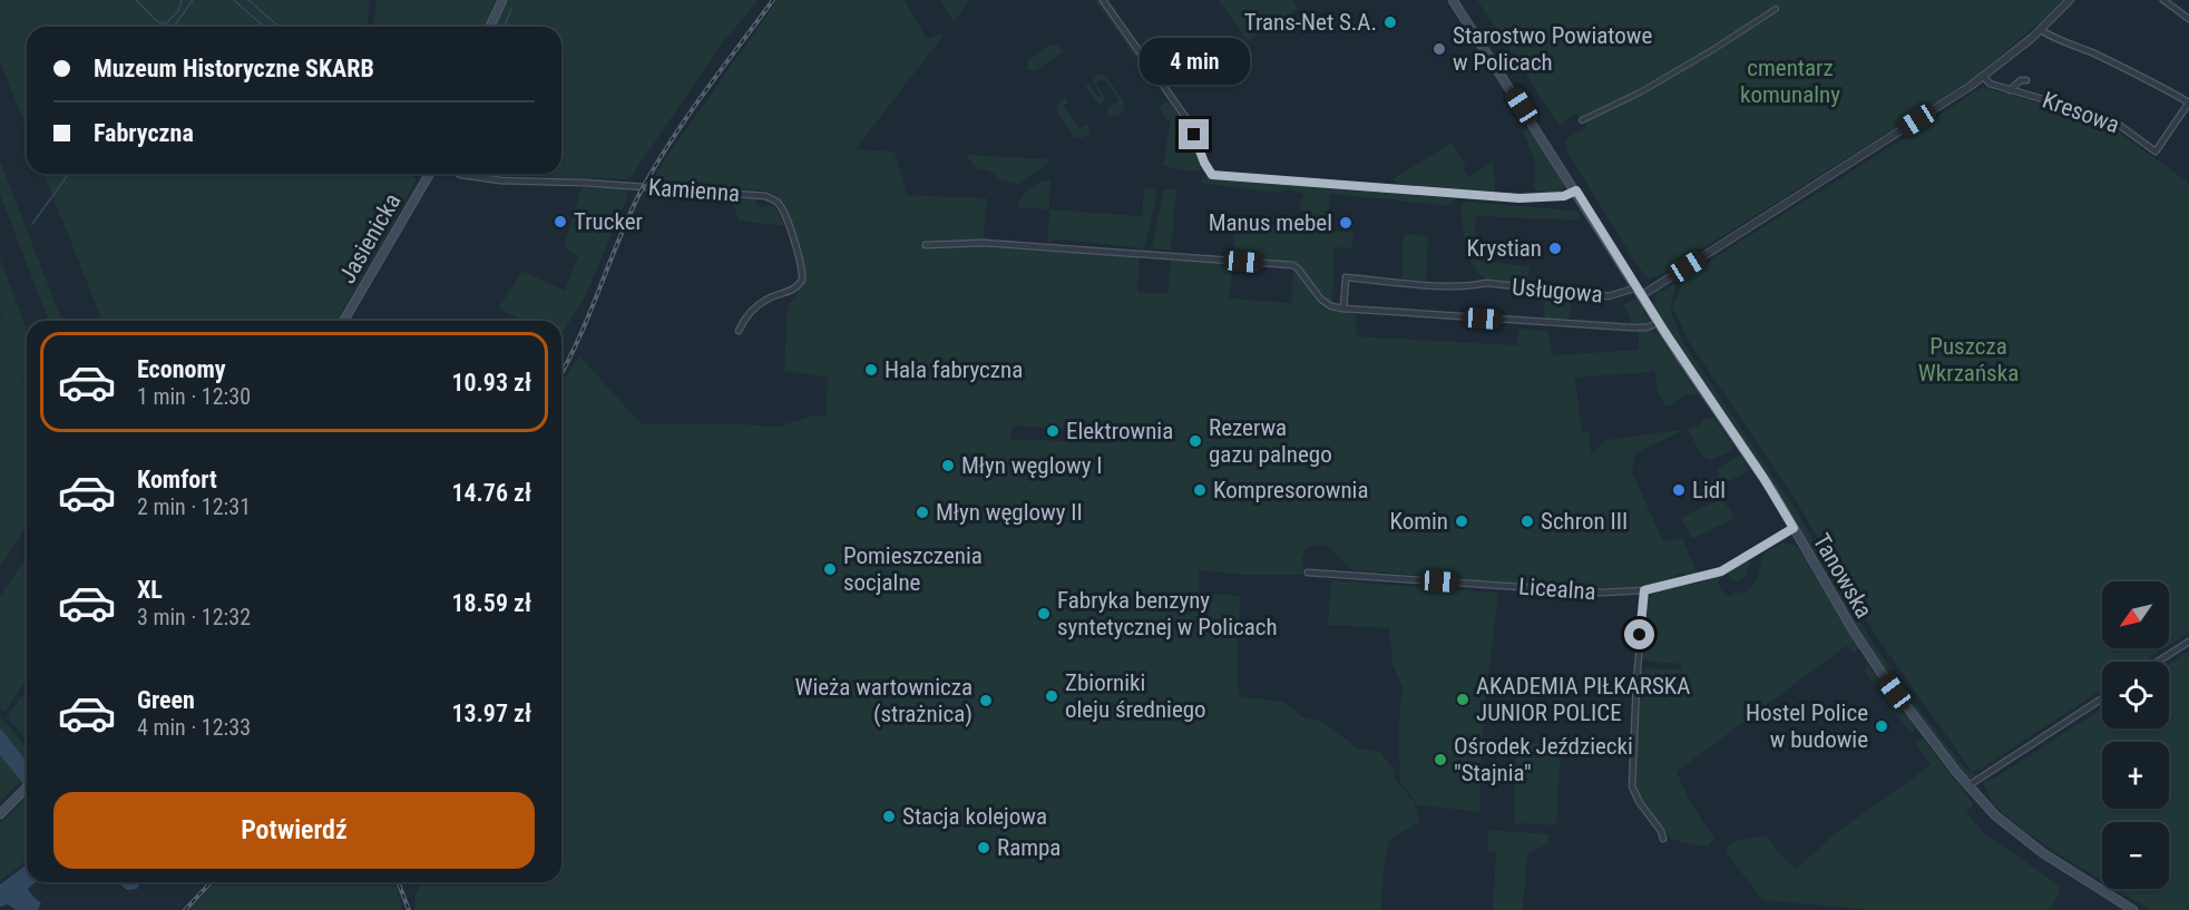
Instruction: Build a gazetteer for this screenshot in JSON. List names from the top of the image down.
{
  "streets": {
    "main road": ["Jasienicka", "Tanowska"],
    "street": [
      "Kresowa",
      "Kamienna",
      "Usługowa",
      "Licealna"
    ]
  },
  "crossings": [
    ["Usługowa", "Tanowska"],
    ["Tanowska", "Licealna"]
  ],
  "parks": ["cmentarz komunalny", "Puszcza Wkrzańska"],
  "places": [
    "Trans-Net S.A.",
    "Starostwo Powiatowe w Policach",
    "Trucker",
    "Manus mebel",
    "Krystian",
    "Hala fabryczna",
    "Elektrownia",
    "Rezerwa gazu palnego",
    "Młyn węglowy I",
    "Kompresorownia",
    "Lidl",
    "Młyn węglowy II",
    "Komin",
    "Schron III",
    "Pomieszczenia socjalne",
    "Fabryka benzyny syntetycznej w Policach",
    "Zbiorniki oleju średniego",
    "AKADEMIA PIŁKARSKA JUNIOR POLICE",
    "Wieża wartownicza (strażnica)",
    "Hostel Police w budowie",
    "Ośrodek Jeździecki \"Stajnia\"",
    "Stacja kolejowa",
    "Rampa"
  ],
  "north": "bottom left",
  "page": {
    "banner": ["Muzeum Historyczne SKARB", "Fabryczna"],
    "bubble": "4 min",
    "list": [
      {
        "name": "Economy",
        "note": "1 min · 12:30",
        "value": "10.93 zł"
      },
      {
        "name": "Komfort",
        "note": "2 min · 12:31",
        "value": "14.76 zł"
      },
      {
        "name": "XL",
        "note": "3 min · 12:32",
        "value": "18.59 zł"
      },
      {
        "name": "Green",
        "note": "4 min · 12:33",
        "value": "13.97 zł"
      }
    ],
    "map_buttons": ["+", "−"],
    "buttons": "Potwierdź"
  }
}
